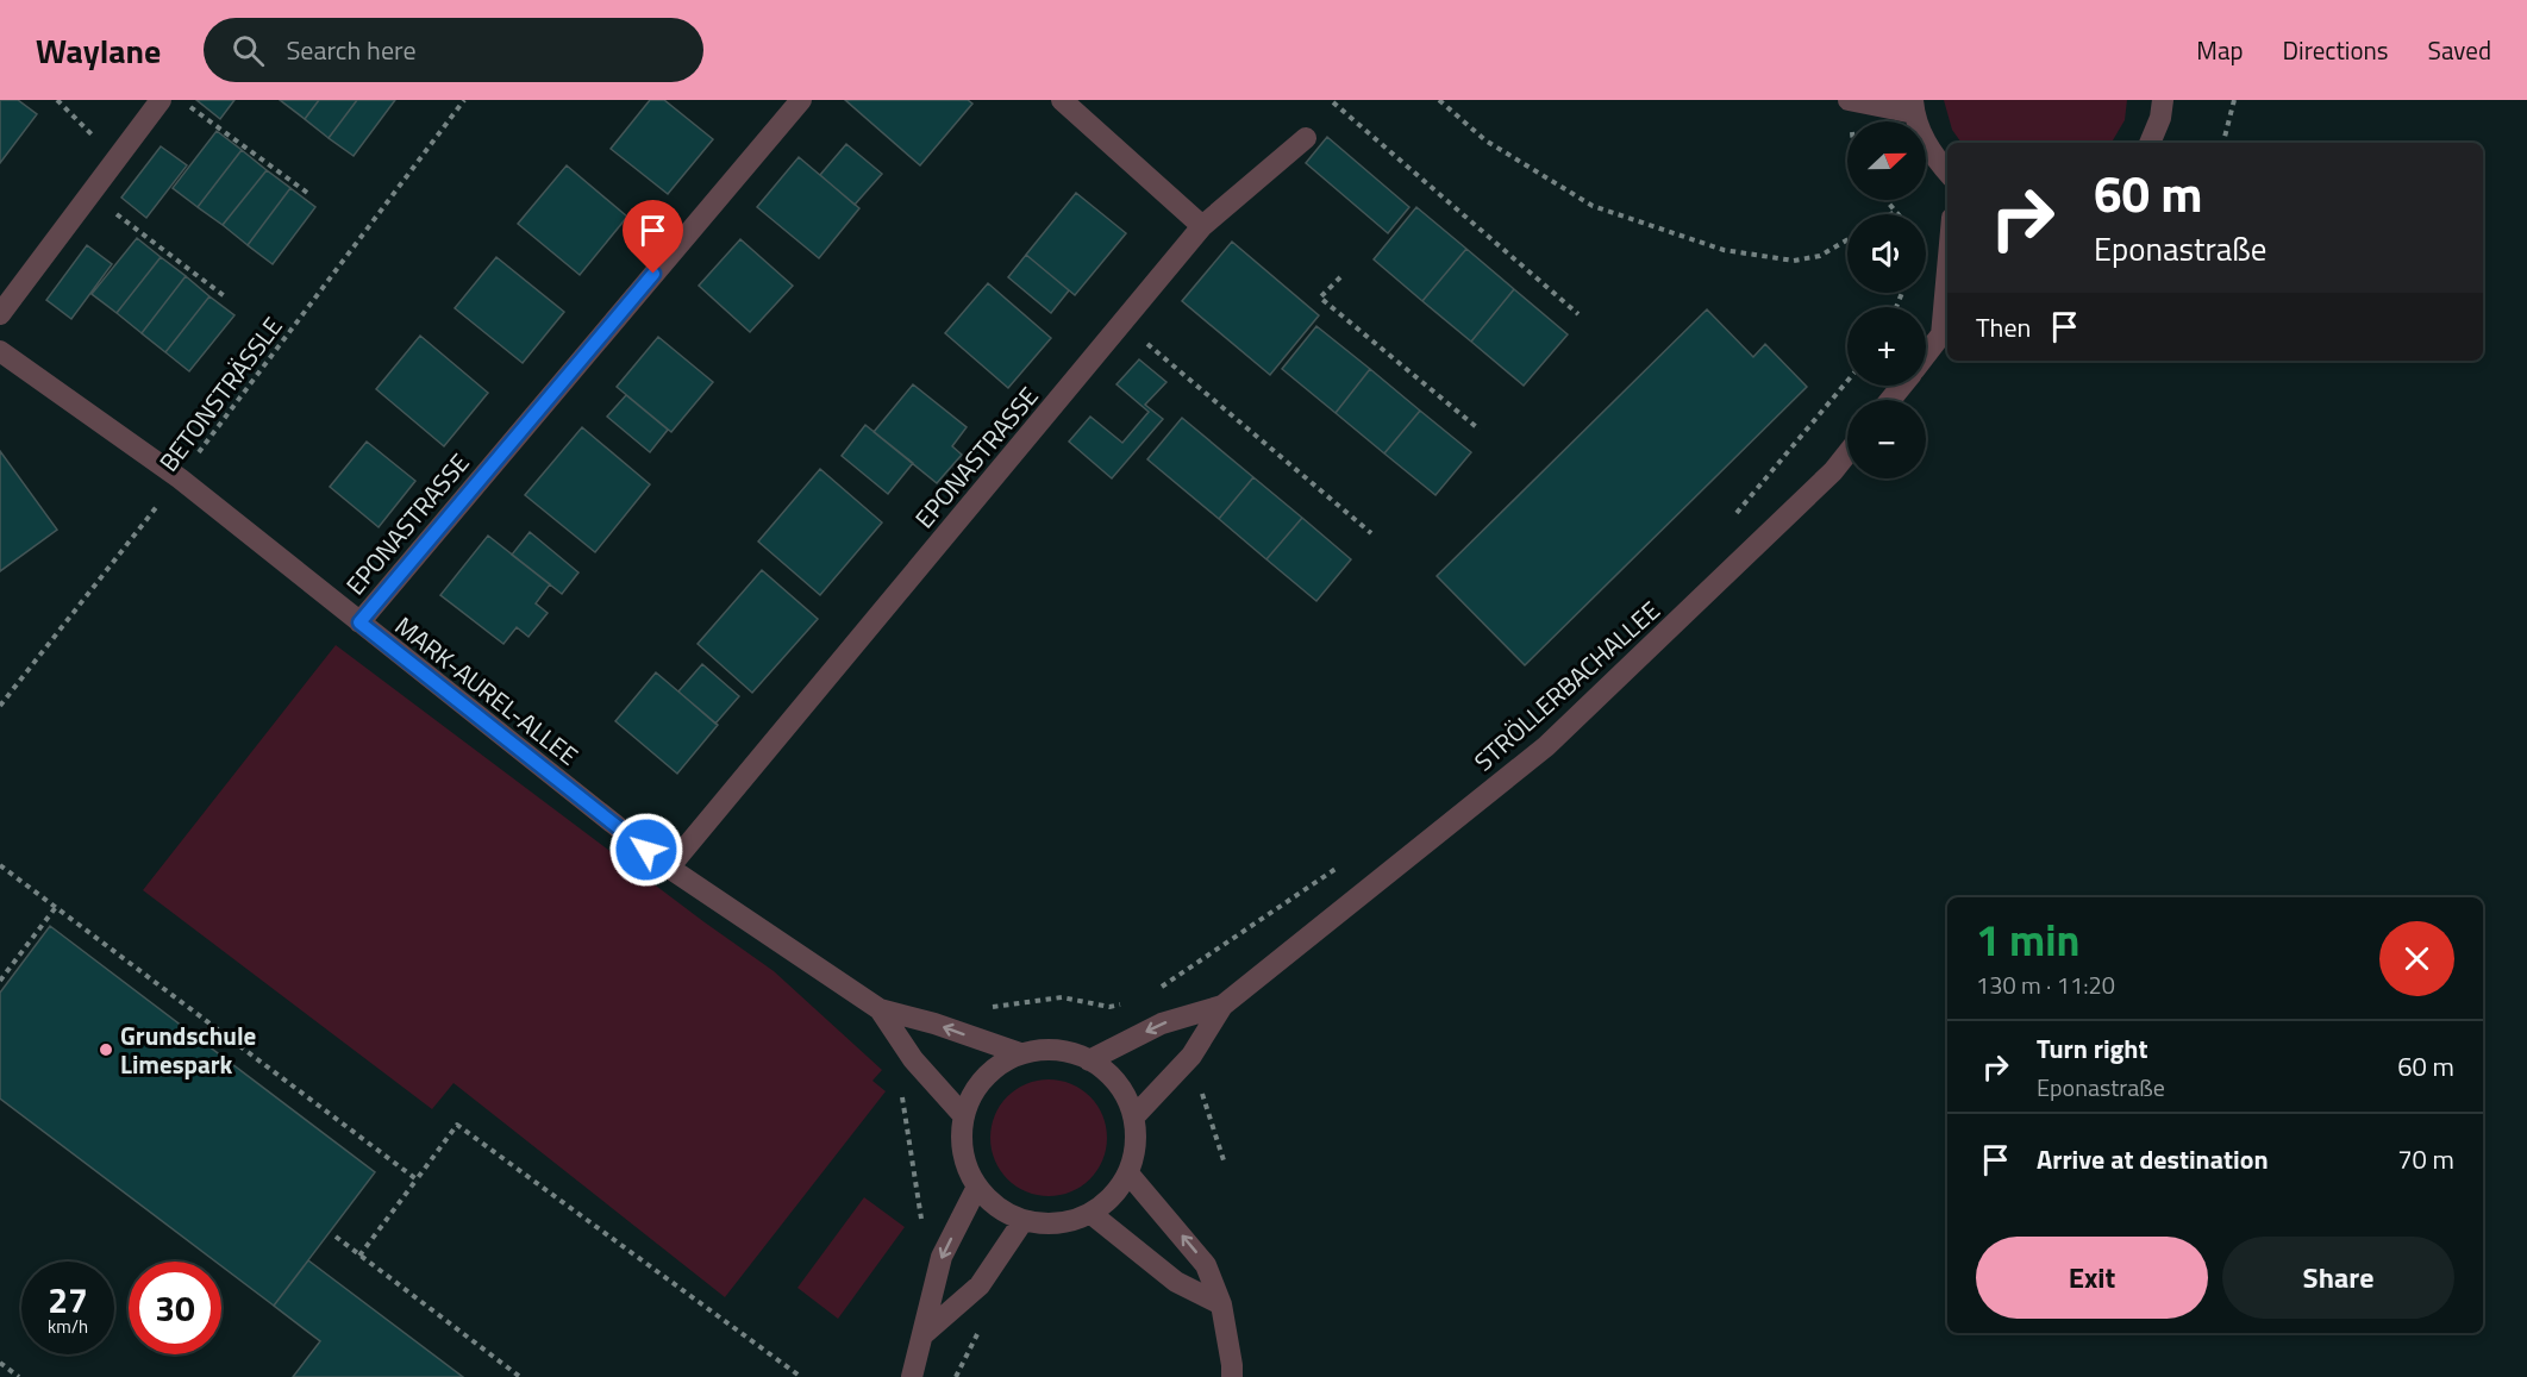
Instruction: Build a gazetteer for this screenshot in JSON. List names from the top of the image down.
{
  "streets": {
    "street": ["EPONASTRASSE", "STRÖLLERBACHALLEE", "MARK-AUREL-ALLEE"],
    "path": ["BETONSTRÄSSLE"]
  },
  "crossings": [
    ["BETONSTRÄSSLE", "MARK-AUREL-ALLEE"],
    ["EPONASTRASSE", "MARK-AUREL-ALLEE"],
    ["STRÖLLERBACHALLEE", "MARK-AUREL-ALLEE"]
  ],
  "places": ["Grundschule Limespark"],
  "north": "right",
  "page": {
    "header": "Waylane",
    "search": "Search here",
    "nav": ["Map", "Directions", "Saved"],
    "map_buttons": ["+", "−"],
    "turn": ["60 m", "Eponastraße"],
    "then": "Then",
    "heading": ["1 min", "130 m · 11:20"],
    "list": [
      {
        "name": "Turn right",
        "note": "Eponastraße",
        "value": "60 m"
      },
      {
        "name": "Arrive at destination",
        "value": "70 m"
      }
    ],
    "buttons": ["Exit", "Share"],
    "speed": "27 km/h",
    "limit": "30"
  }
}
